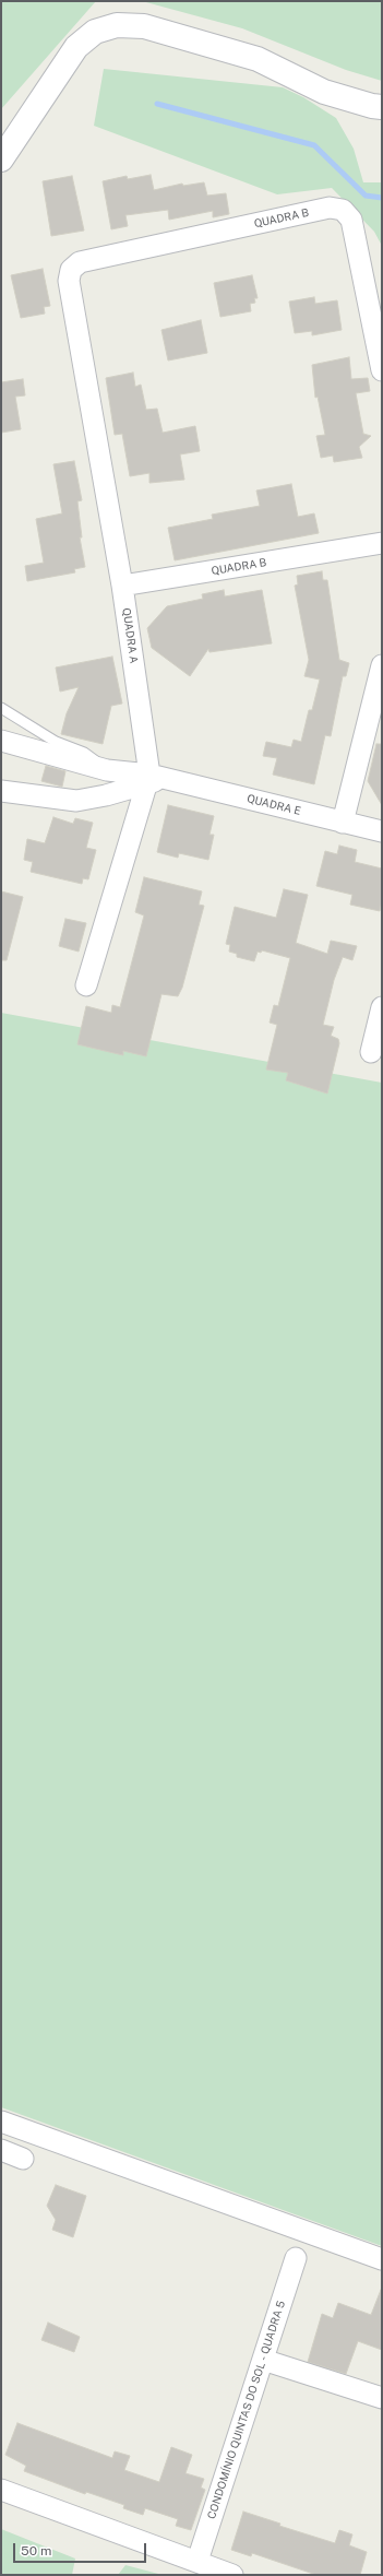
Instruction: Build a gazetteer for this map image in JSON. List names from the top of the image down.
{
  "streets": {
    "street": [
      "QUADRA B",
      "QUADRA A",
      "QUADRA E",
      "CONDOMÍNIO QUINTAS DO SOL - QUADRA 5"
    ]
  },
  "crossings": [
    ["QUADRA B", "QUADRA A"],
    ["QUADRA A", "QUADRA E"]
  ],
  "scale_bar": "50 m"
}
